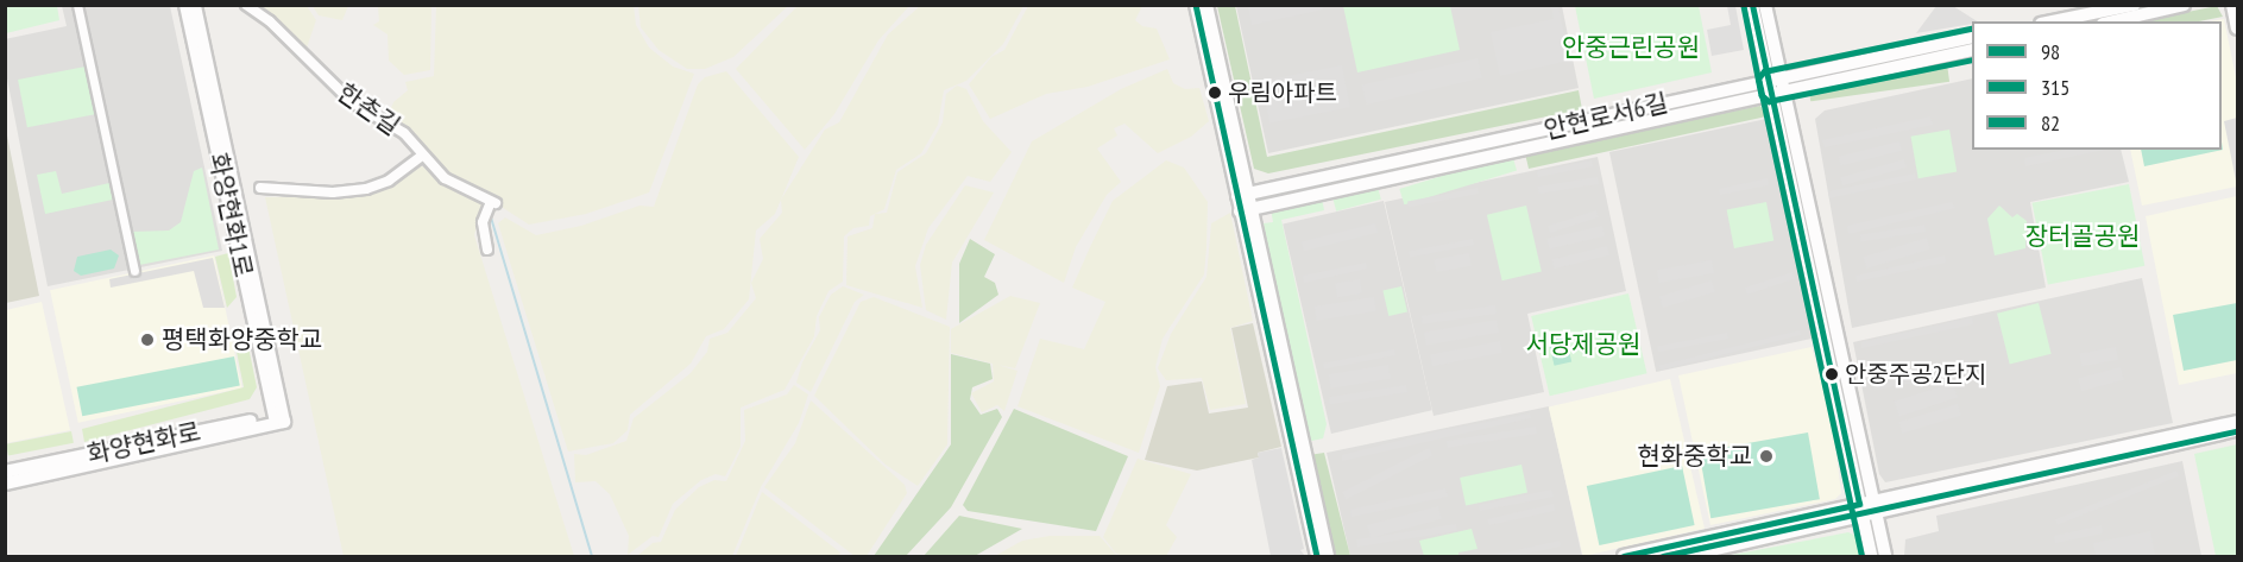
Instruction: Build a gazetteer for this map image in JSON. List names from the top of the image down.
{
  "streets": {
    "street": [
      "한촌길",
      "안현로서6길",
      "화양현화1로",
      "화양현화로"
    ]
  },
  "crossings": [
    ["화양현화1로", "화양현화로"]
  ],
  "parks": ["안중근린공원", "장터골공원", "서당제공원"],
  "places": [
    "우림아파트",
    "평택화양중학교",
    "안중주공2단지",
    "현화중학교"
  ],
  "lines": ["transit line 98", "transit line 315", "transit line 82"],
  "legend": ["98", "315", "82"]
}
